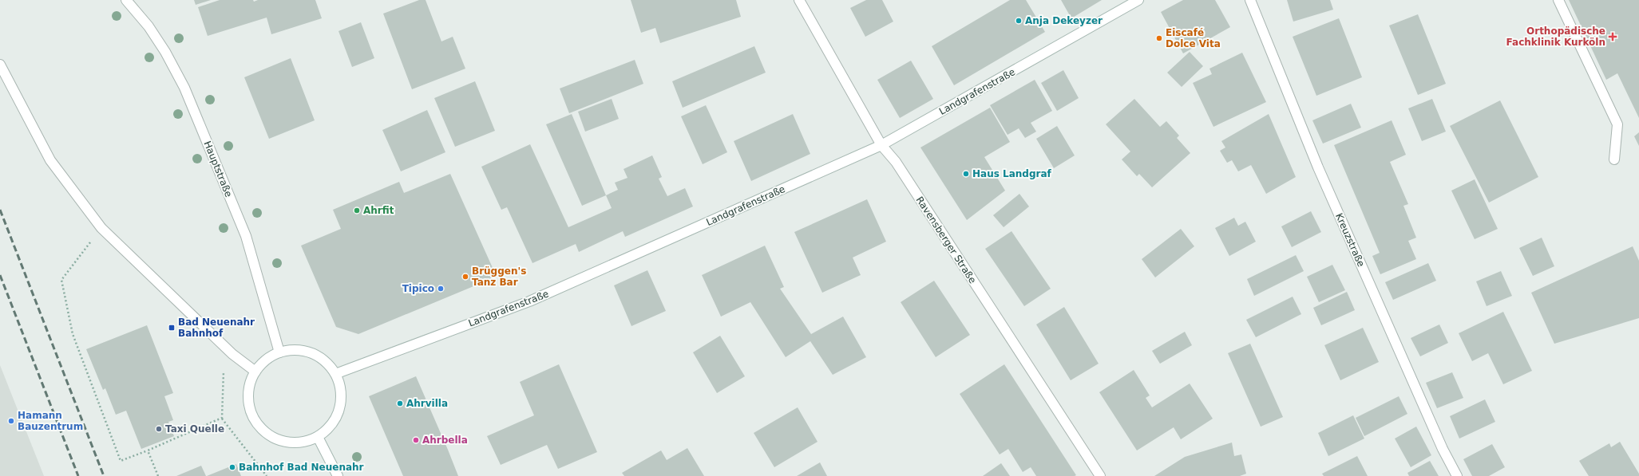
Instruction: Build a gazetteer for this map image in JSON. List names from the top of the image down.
{
  "streets": {
    "street": [
      "Landgrafenstraße",
      "Hauptstraße",
      "Ravensberger Straße",
      "Kreuzstraße"
    ]
  },
  "crossings": [
    ["Landgrafenstraße", "Hauptstraße"],
    ["Landgrafenstraße", "Ravensberger Straße"]
  ],
  "places": {
    "other": [
      "Anja Dekeyzer",
      "Eiscafé Dolce Vita",
      "Haus Landgraf",
      "Ahrfit",
      "Brüggen's Tanz Bar",
      "Tipico",
      "Ahrvilla",
      "Hamann Bauzentrum",
      "Taxi Quelle",
      "Ahrbella",
      "Bahnhof Bad Neuenahr"
    ],
    "health": ["Orthopädische Fachklinik Kurköln"],
    "transit": ["Bad Neuenahr Bahnhof"]
  }
}
